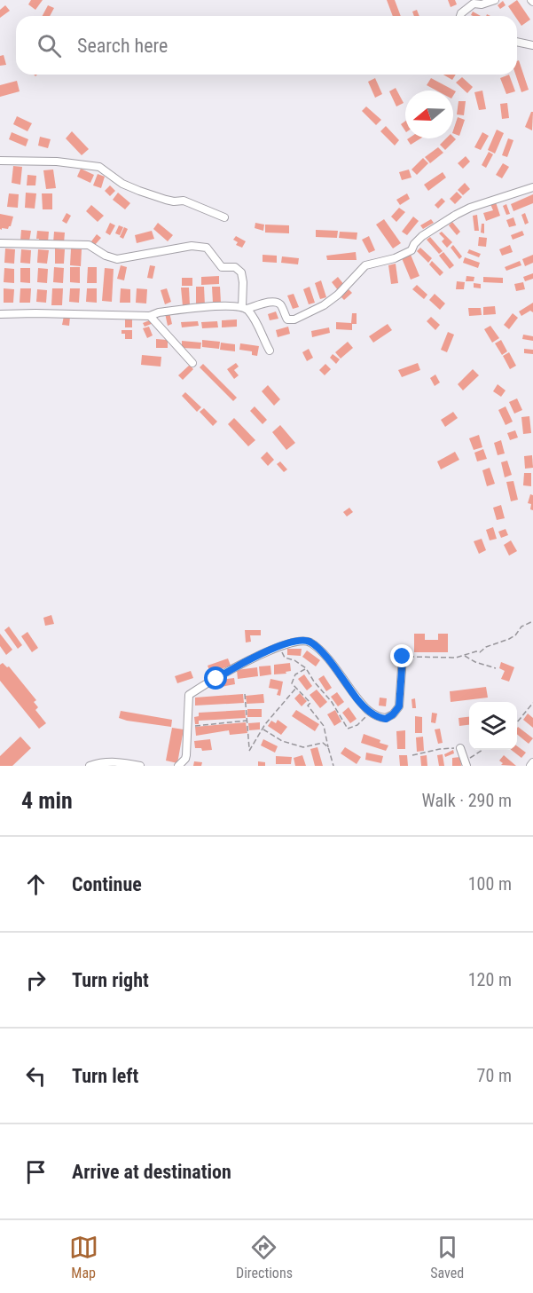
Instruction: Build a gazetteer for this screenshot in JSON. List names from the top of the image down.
{
  "north": "left",
  "page": {
    "search": "Search here",
    "heading": ["4 min", "Walk · 290 m"],
    "list": [
      ["Continue", "100 m"],
      ["Turn right", "120 m"],
      ["Turn left", "70 m"],
      "Arrive at destination"
    ],
    "nav": ["Map", "Directions", "Saved"]
  }
}
